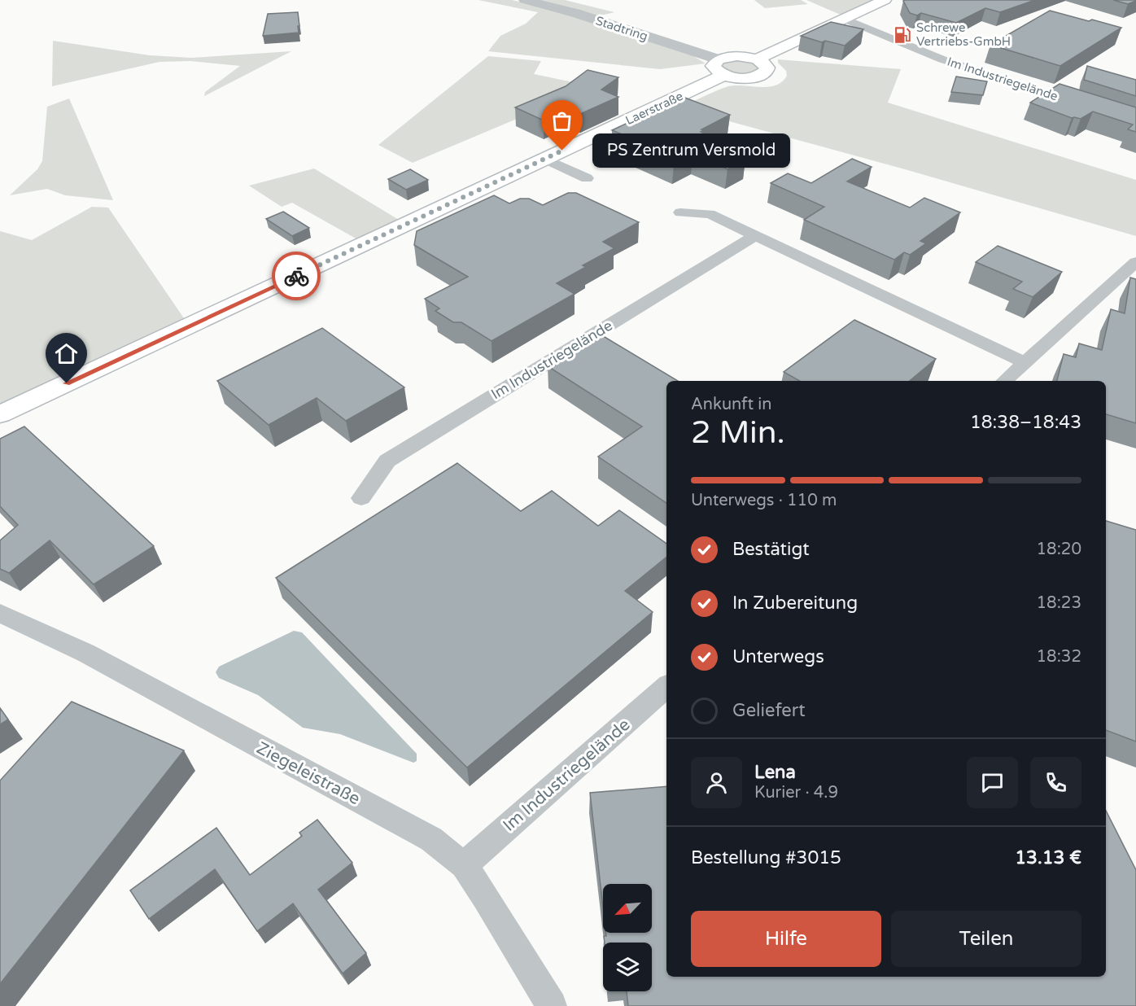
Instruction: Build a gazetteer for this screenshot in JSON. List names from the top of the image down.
{
  "streets": {
    "main road": ["Laerstraße"],
    "street": ["Stadtring", "Im Industriegelände", "Ziegeleistraße"]
  },
  "crossings": [
    ["Stadtring", "Laerstraße"],
    ["Im Industriegelände", "Ziegeleistraße"]
  ],
  "places": {
    "fuel station": ["Schrewe Vertriebs-GmbH"],
    "other": ["PS Zentrum Versmold"]
  },
  "north": "bottom left",
  "page": {
    "bubble": "PS Zentrum Versmold",
    "heading": ["2 Min.", "Ankunft in", "18:38–18:43"],
    "panel": [
      "Lena",
      "Kurier · 4.9",
      "Bestellung #3015",
      "13.13 €"
    ],
    "bar": "Unterwegs · 110 m",
    "list": [
      ["Bestätigt", "18:20"],
      ["In Zubereitung", "18:23"],
      ["Unterwegs", "18:32"],
      "Geliefert"
    ],
    "buttons": ["Hilfe", "Teilen"]
  }
}
